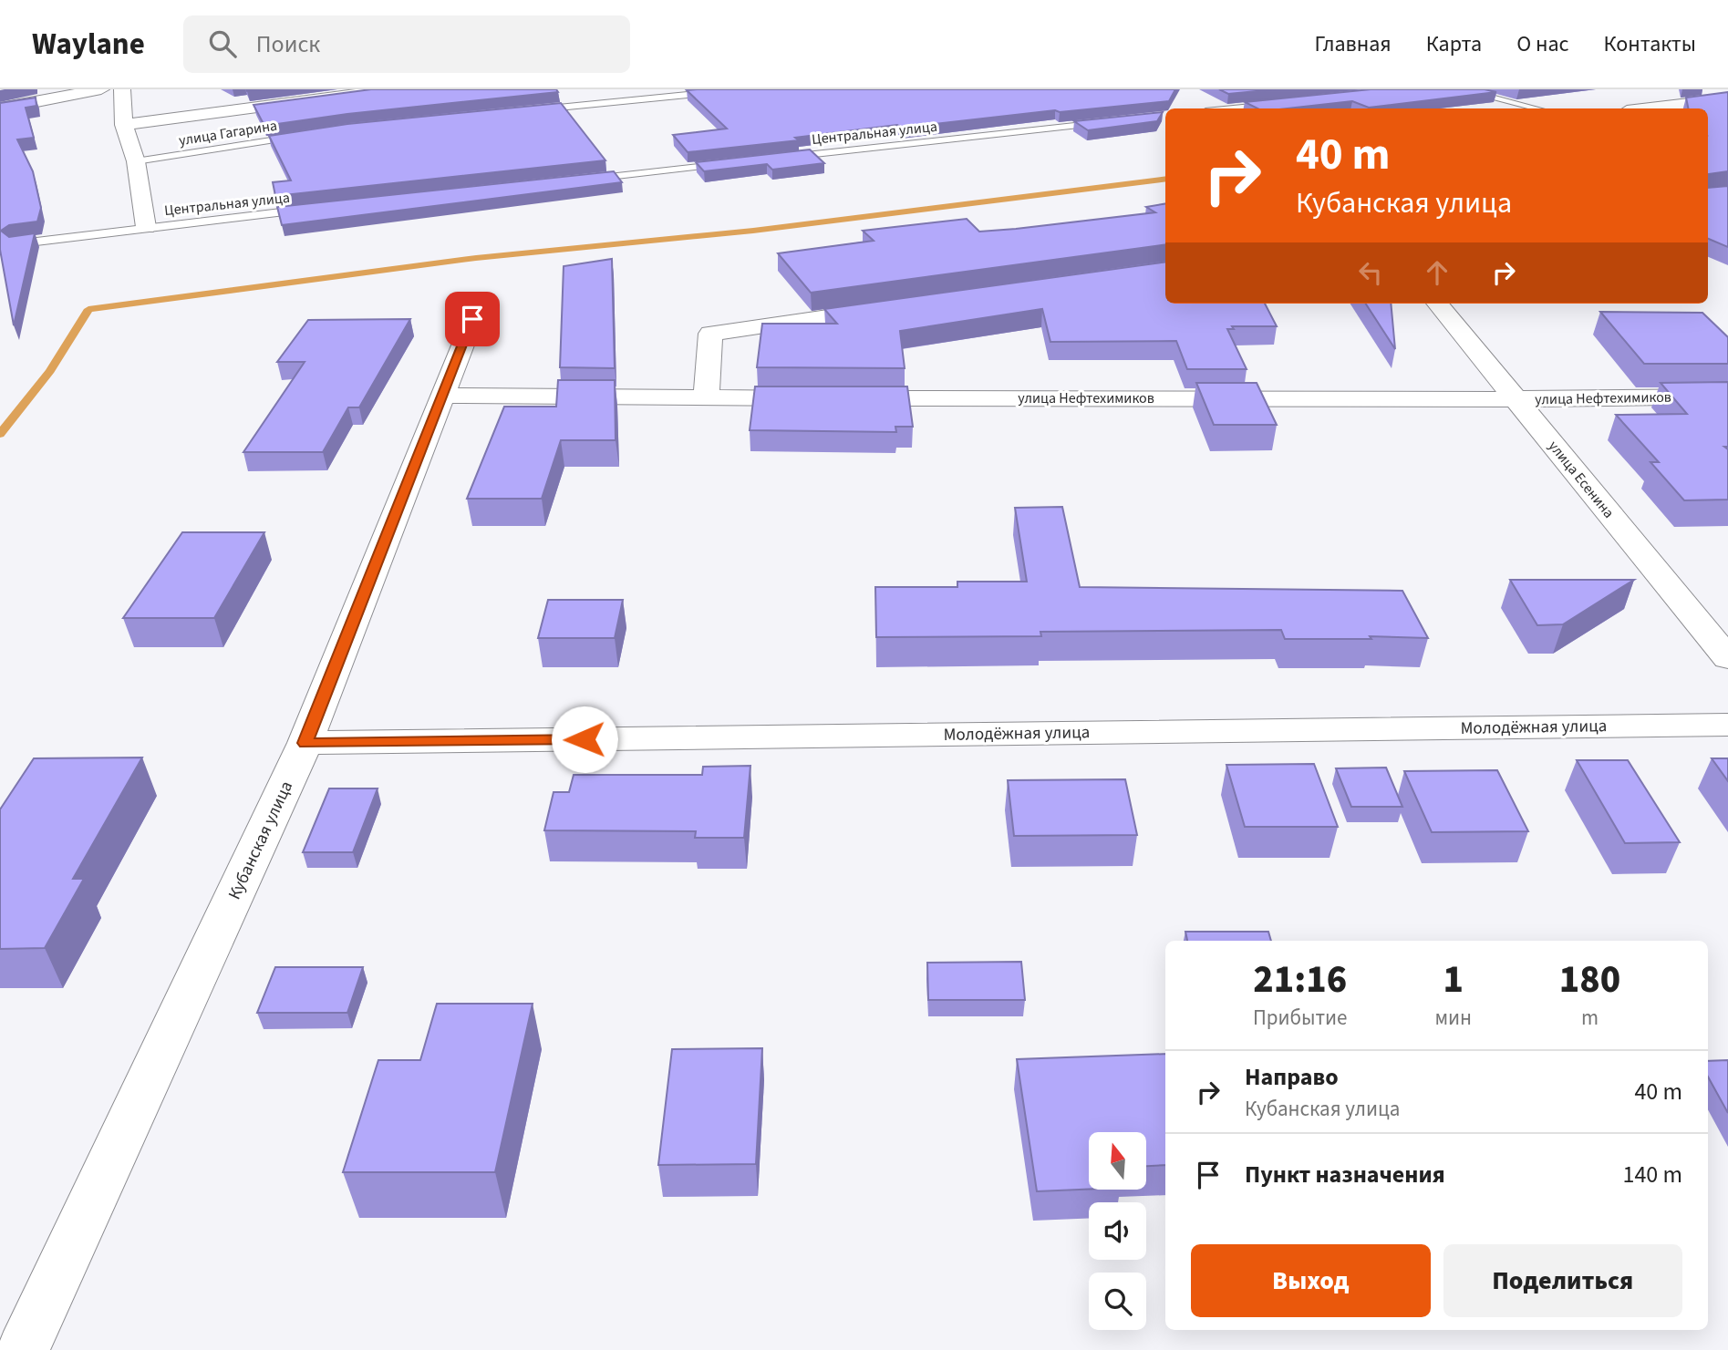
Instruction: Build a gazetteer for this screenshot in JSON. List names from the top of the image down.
{
  "streets": {
    "street": [
      "улица Нефтехимиков",
      "улица Есенина",
      "Молодёжная улица",
      "Кубанская улица"
    ],
    "lane": ["улица Гагарина", "Центральная улица"]
  },
  "crossings": [
    ["улица Нефтехимиков", "улица Есенина"],
    ["улица Нефтехимиков", "Кубанская улица"],
    ["Молодёжная улица", "Кубанская улица"]
  ],
  "north": "top",
  "page": {
    "header": "Waylane",
    "search": "Поиск",
    "nav": [
      "Главная",
      "Карта",
      "О нас",
      "Контакты"
    ],
    "turn": ["40 m", "Кубанская улица"],
    "eta": [
      "21:16",
      "Прибытие",
      "1",
      "мин",
      "180",
      "m"
    ],
    "list": [
      {
        "name": "Направо",
        "note": "Кубанская улица",
        "value": "40 m"
      },
      {
        "name": "Пункт назначения",
        "value": "140 m"
      }
    ],
    "buttons": ["Выход", "Поделиться"]
  }
}
